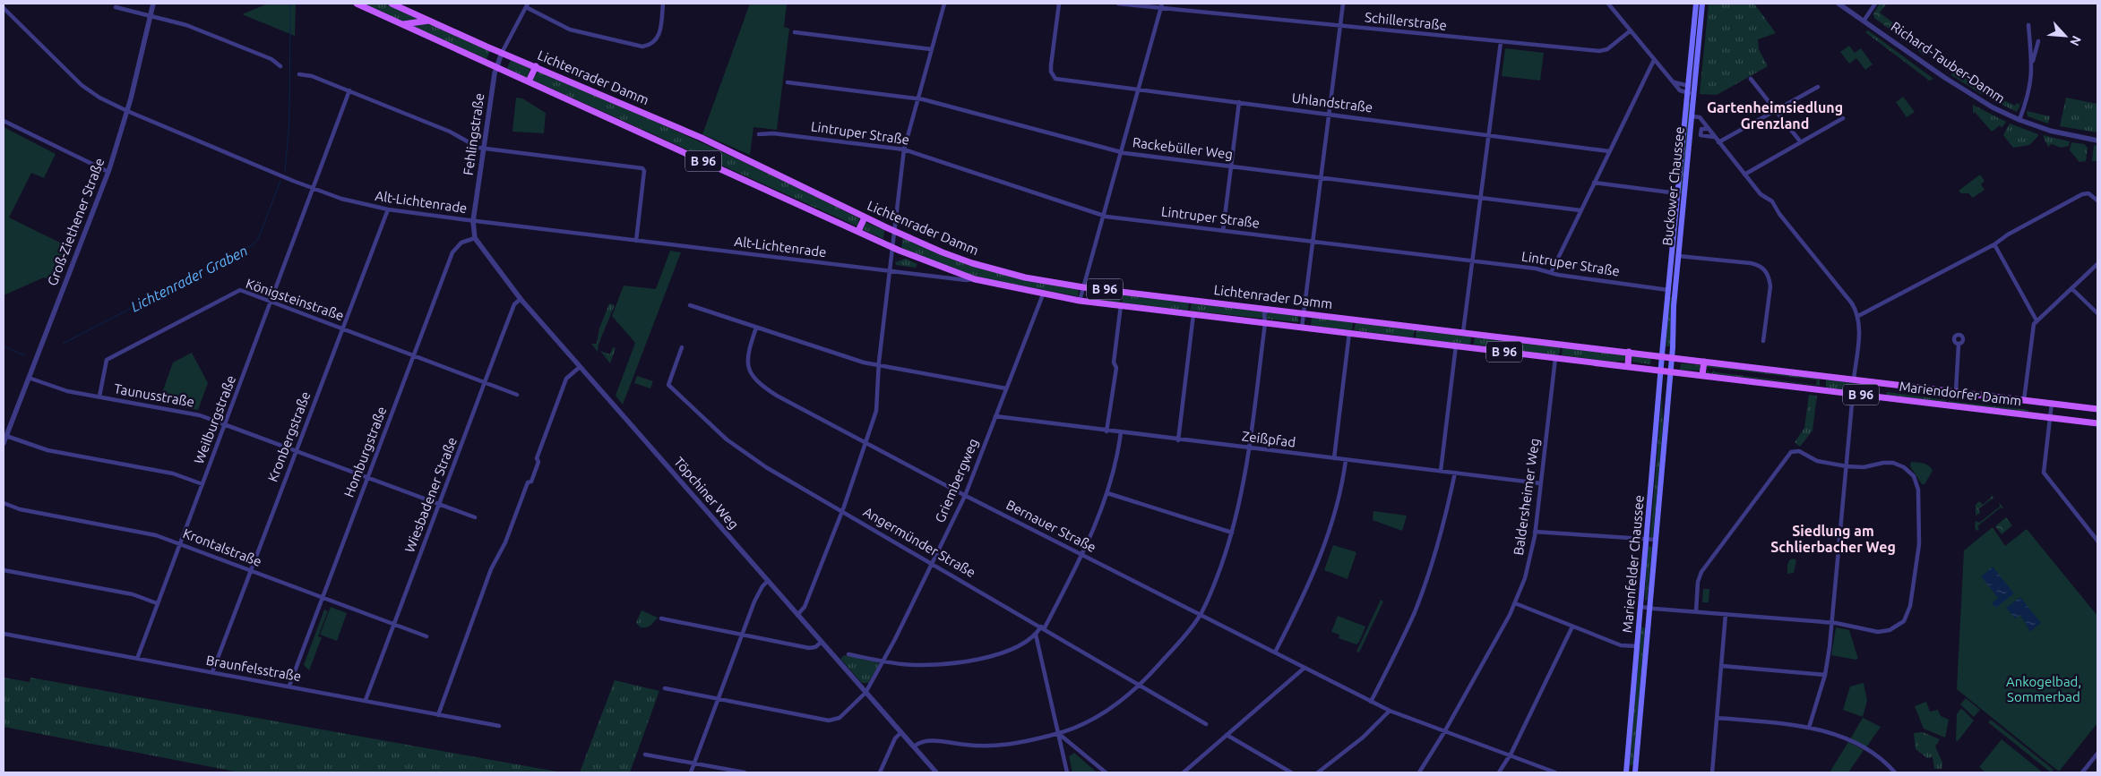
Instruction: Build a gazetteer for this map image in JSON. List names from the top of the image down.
{
  "streets": {
    "main road": [
      "Lichtenrader Damm",
      "B 96",
      "Buckower Chaussee",
      "Mariendorfer Damm",
      "Marienfelder Chaussee"
    ],
    "street": [
      "Schillerstraße",
      "Richard-Tauber-Damm",
      "Uhlandstraße",
      "Lintruper Straße",
      "Fehlingstraße",
      "Rackebüller Weg",
      "Alt-Lichtenrade",
      "Groß-Ziethener Straße",
      "Königsteinstraße",
      "Taunusstraße",
      "Weilburgstraße",
      "Kronbergstraße",
      "Zeißpfad",
      "Homburgstraße",
      "Griembergweg",
      "Töpchiner Weg",
      "Wiesbadener Straße",
      "Baldersheimer Weg",
      "Bernauer Straße",
      "Angermünder Straße",
      "Krontalstraße",
      "Braunfelsstraße"
    ]
  },
  "crossings": [
    ["Lichtenrader Damm", "Fehlingstraße"],
    ["Lichtenrader Damm", "Buckower Chaussee"],
    ["Lichtenrader Damm", "Alt-Lichtenrade"],
    ["Lichtenrader Damm", "Mariendorfer Damm"],
    ["Lichtenrader Damm", "Griembergweg"],
    ["Lichtenrader Damm", "Baldersheimer Weg"],
    ["Lichtenrader Damm", "Marienfelder Chaussee"],
    ["Lintruper Straße", "Buckower Chaussee"],
    ["Fehlingstraße", "Alt-Lichtenrade"],
    ["Buckower Chaussee", "Mariendorfer Damm"],
    ["Buckower Chaussee", "Marienfelder Chaussee"],
    ["Alt-Lichtenrade", "Groß-Ziethener Straße"],
    ["Alt-Lichtenrade", "Weilburgstraße"],
    ["Alt-Lichtenrade", "Kronbergstraße"],
    ["Groß-Ziethener Straße", "Taunusstraße"],
    ["Königsteinstraße", "Taunusstraße"],
    ["Königsteinstraße", "Weilburgstraße"],
    ["Königsteinstraße", "Kronbergstraße"],
    ["Königsteinstraße", "Homburgstraße"],
    ["Königsteinstraße", "Wiesbadener Straße"],
    ["Mariendorfer Damm", "Marienfelder Chaussee"],
    ["Taunusstraße", "Weilburgstraße"],
    ["Taunusstraße", "Kronbergstraße"],
    ["Taunusstraße", "Homburgstraße"],
    ["Taunusstraße", "Wiesbadener Straße"],
    ["Weilburgstraße", "Krontalstraße"],
    ["Weilburgstraße", "Braunfelsstraße"],
    ["Kronbergstraße", "Krontalstraße"],
    ["Kronbergstraße", "Braunfelsstraße"],
    ["Zeißpfad", "Griembergweg"],
    ["Zeißpfad", "Baldersheimer Weg"],
    ["Homburgstraße", "Töpchiner Weg"],
    ["Homburgstraße", "Krontalstraße"],
    ["Homburgstraße", "Braunfelsstraße"],
    ["Griembergweg", "Töpchiner Weg"],
    ["Griembergweg", "Bernauer Straße"],
    ["Griembergweg", "Angermünder Straße"],
    ["Töpchiner Weg", "Wiesbadener Straße"],
    ["Wiesbadener Straße", "Krontalstraße"],
    ["Wiesbadener Straße", "Braunfelsstraße"],
    ["Baldersheimer Weg", "Bernauer Straße"]
  ],
  "districts": ["Gartenheimsiedlung Grenzland", "Siedlung am Schlierbacher Weg"],
  "water": ["Lichtenrader Graben"],
  "parks": ["Ankogelbad, Sommerbad"],
  "north": "bottom right"
}
